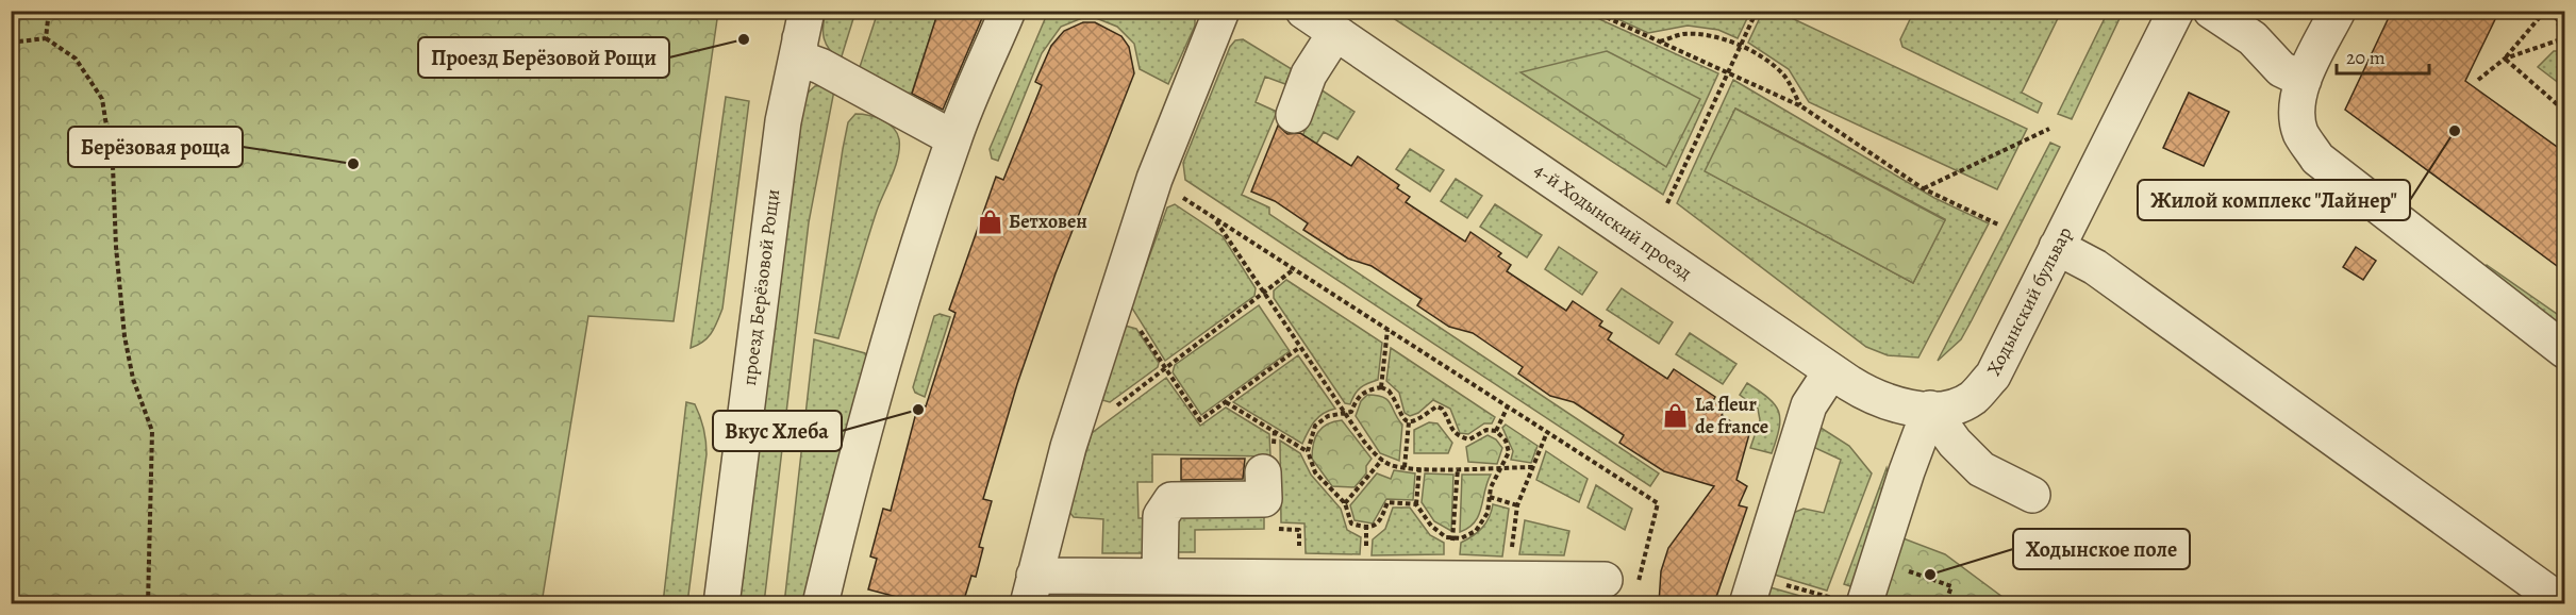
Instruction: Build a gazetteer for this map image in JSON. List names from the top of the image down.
{
  "streets": {
    "street": ["4-й Ходынский проезд", "проезд Берёзовой Рощи", "Ходынский бульвар"]
  },
  "crossings": [
    ["4-й Ходынский проезд", "Ходынский бульвар"]
  ],
  "places": {
    "other": [
      "Проезд Берёзовой Рощи",
      "Жилой комплекс \"Лайнер\"",
      "Берёзовая роща",
      "Вкус Хлеба",
      "Ходынское поле"
    ],
    "shop": ["Бетховен", "La fleur de france"]
  },
  "scale_bar": "20 m"
}
